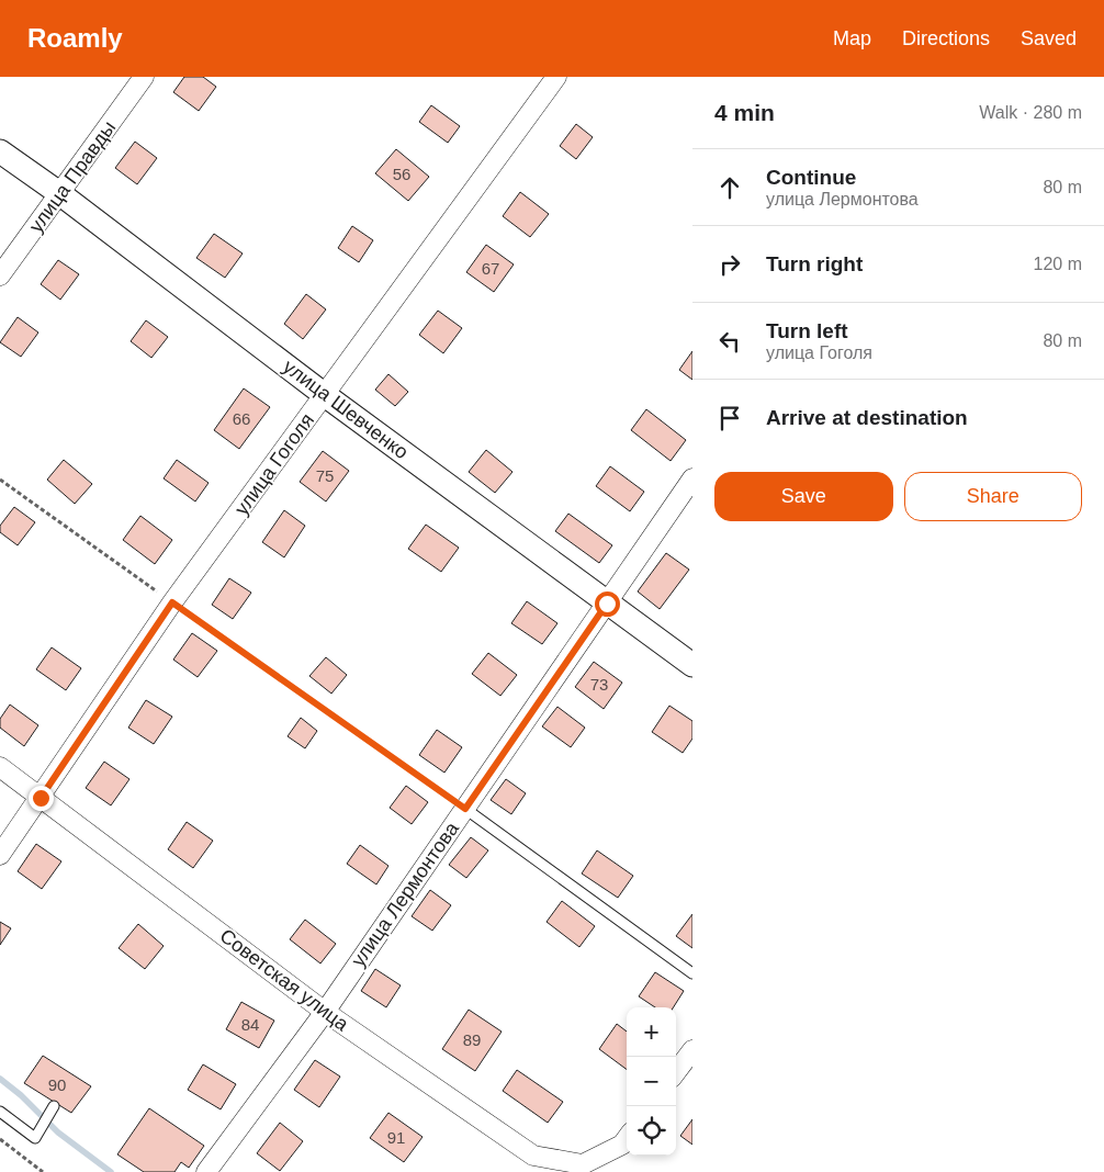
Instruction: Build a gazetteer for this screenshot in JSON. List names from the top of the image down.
{
  "streets": {
    "street": [
      "улица Правды",
      "улица Шевченко",
      "улица Гоголя",
      "улица Лермонтова",
      "Советская улица"
    ]
  },
  "crossings": [
    ["улица Правды", "улица Шевченко"],
    ["улица Шевченко", "улица Гоголя"],
    ["улица Шевченко", "улица Лермонтова"],
    ["улица Гоголя", "Советская улица"],
    ["улица Лермонтова", "Советская улица"]
  ],
  "house_numbers": [
    "56",
    "67",
    "66",
    "75",
    "73",
    "84",
    "89",
    "90",
    "91"
  ],
  "page": {
    "header": "Roamly",
    "nav": ["Map", "Directions", "Saved"],
    "heading": ["4 min", "Walk · 280 m"],
    "list": [
      ["Continue", "улица Лермонтова", "80 m"],
      ["Turn right", "120 m"],
      ["Turn left", "улица Гоголя", "80 m"],
      "Arrive at destination"
    ],
    "buttons": ["Save", "Share"],
    "map_buttons": ["+", "−"]
  }
}
